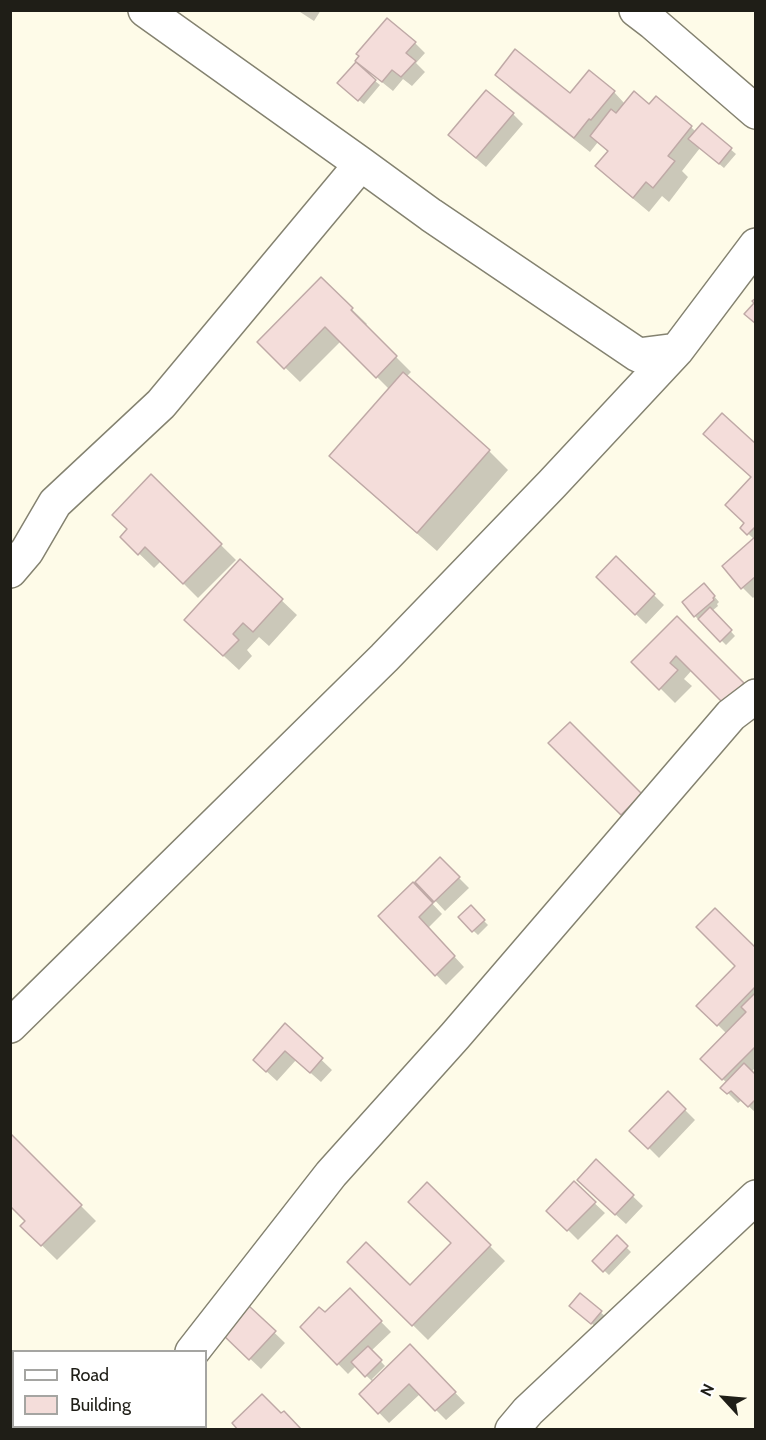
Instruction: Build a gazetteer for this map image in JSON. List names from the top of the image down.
{
  "legend": ["Road", "Building"],
  "north": "top left"
}
